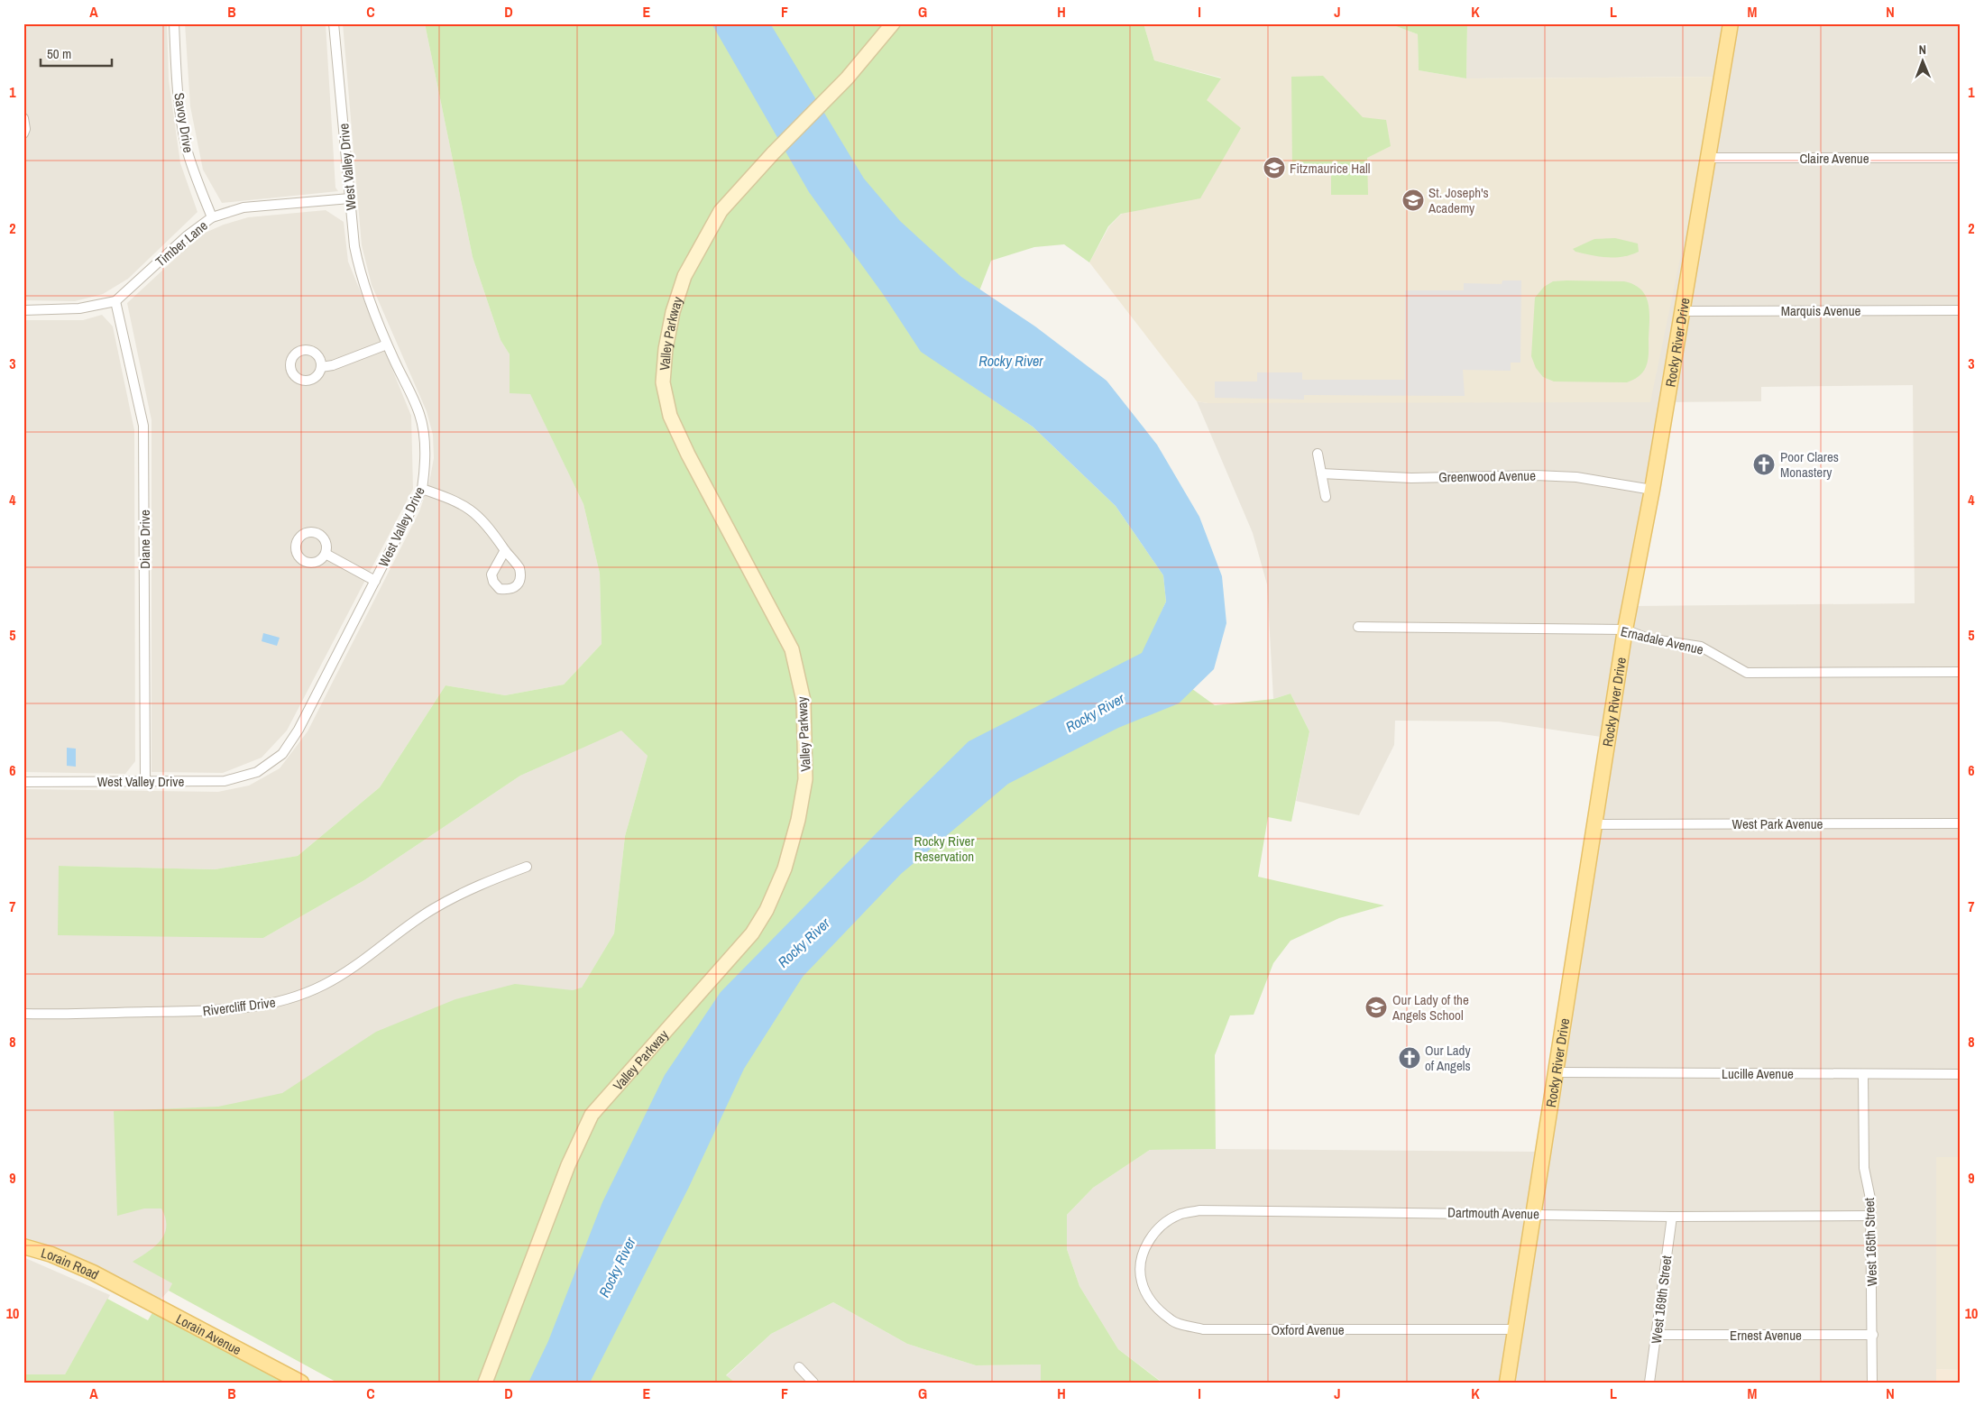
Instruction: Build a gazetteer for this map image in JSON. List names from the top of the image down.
{
  "streets": {
    "main road": ["Rocky River Drive", "Lorain Road", "Lorain Avenue"],
    "street": [
      "Savoy Drive",
      "Claire Avenue",
      "West Valley Drive",
      "Timber Lane",
      "Marquis Avenue",
      "Valley Parkway",
      "Greenwood Avenue",
      "Diane Drive",
      "Ernadale Avenue",
      "West Park Avenue",
      "Rivercliff Drive",
      "Lucille Avenue",
      "Dartmouth Avenue",
      "West 165th Street",
      "West 169th Street",
      "Oxford Avenue",
      "Ernest Avenue"
    ]
  },
  "crossings": [
    ["Savoy Drive", "Timber Lane"],
    ["Claire Avenue", "Rocky River Drive"],
    ["West Valley Drive", "Timber Lane"],
    ["West Valley Drive", "Diane Drive"],
    ["Timber Lane", "Diane Drive"],
    ["Marquis Avenue", "Rocky River Drive"],
    ["Rocky River Drive", "Greenwood Avenue"],
    ["Rocky River Drive", "Ernadale Avenue"],
    ["Rocky River Drive", "West Park Avenue"],
    ["Rocky River Drive", "Lucille Avenue"],
    ["Rocky River Drive", "Dartmouth Avenue"],
    ["Rocky River Drive", "Oxford Avenue"],
    ["Lucille Avenue", "West 165th Street"],
    ["Dartmouth Avenue", "West 165th Street"],
    ["Dartmouth Avenue", "West 169th Street"],
    ["Dartmouth Avenue", "Oxford Avenue"],
    ["West 165th Street", "Ernest Avenue"],
    ["Lorain Road", "Lorain Avenue"],
    ["West 169th Street", "Ernest Avenue"]
  ],
  "water": ["Rocky River"],
  "parks": ["Rocky River Reservation"],
  "places": {
    "school or university": ["Fitzmaurice Hall", "St. Joseph's Academy", "Our Lady of the Angels School"],
    "church": ["Poor Clares Monastery", "Our Lady of Angels"]
  },
  "scale_bar": "50 m",
  "north": "top",
  "grid": {
    "columns": [
      "A",
      "B",
      "C",
      "D",
      "E",
      "F",
      "G",
      "H",
      "I",
      "J",
      "K",
      "L",
      "M",
      "N"
    ],
    "rows": [
      "1",
      "2",
      "3",
      "4",
      "5",
      "6",
      "7",
      "8",
      "9",
      "10"
    ]
  }
}
